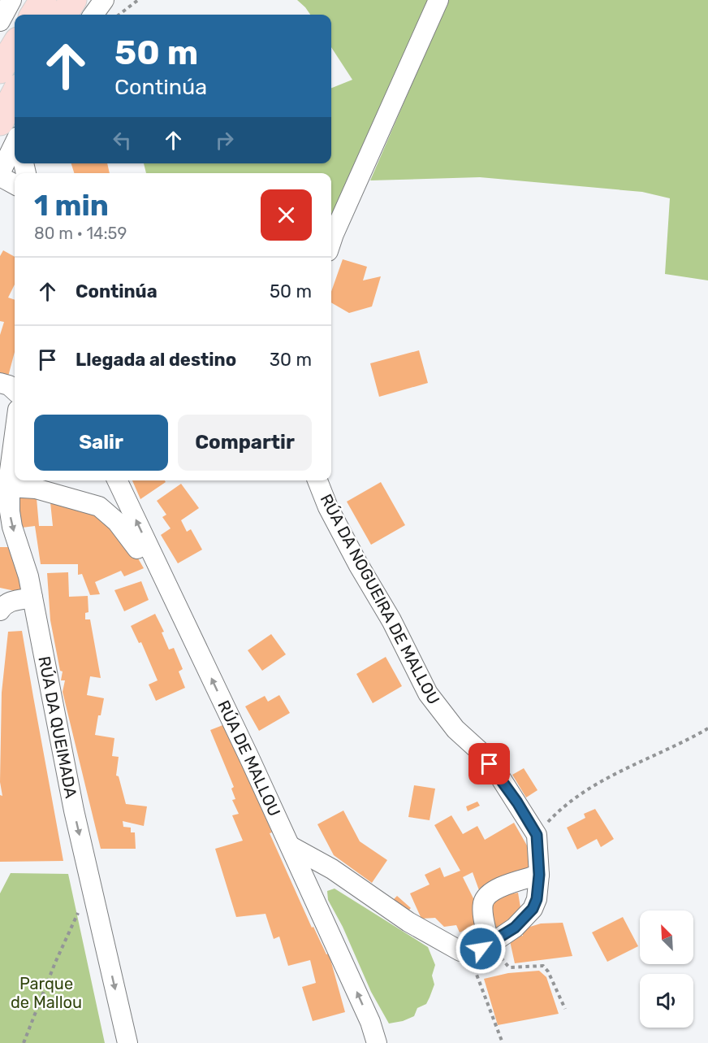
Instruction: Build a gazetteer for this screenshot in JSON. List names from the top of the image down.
{
  "streets": {
    "street": ["RÚA DA NOGUEIRA DE MALLOU", "RÚA DA QUEIMADA", "RÚA DE MALLOU"]
  },
  "one_way": ["RÚA DA QUEIMADA", "RÚA DE MALLOU"],
  "parks": ["Parque de Mallou"],
  "north": "top left",
  "page": {
    "turn": ["50 m", "Continúa"],
    "heading": ["1 min", "80 m · 14:59"],
    "list": [
      {
        "name": "Continúa",
        "value": "50 m"
      },
      {
        "name": "Llegada al destino",
        "value": "30 m"
      }
    ],
    "buttons": ["Salir", "Compartir"]
  }
}
